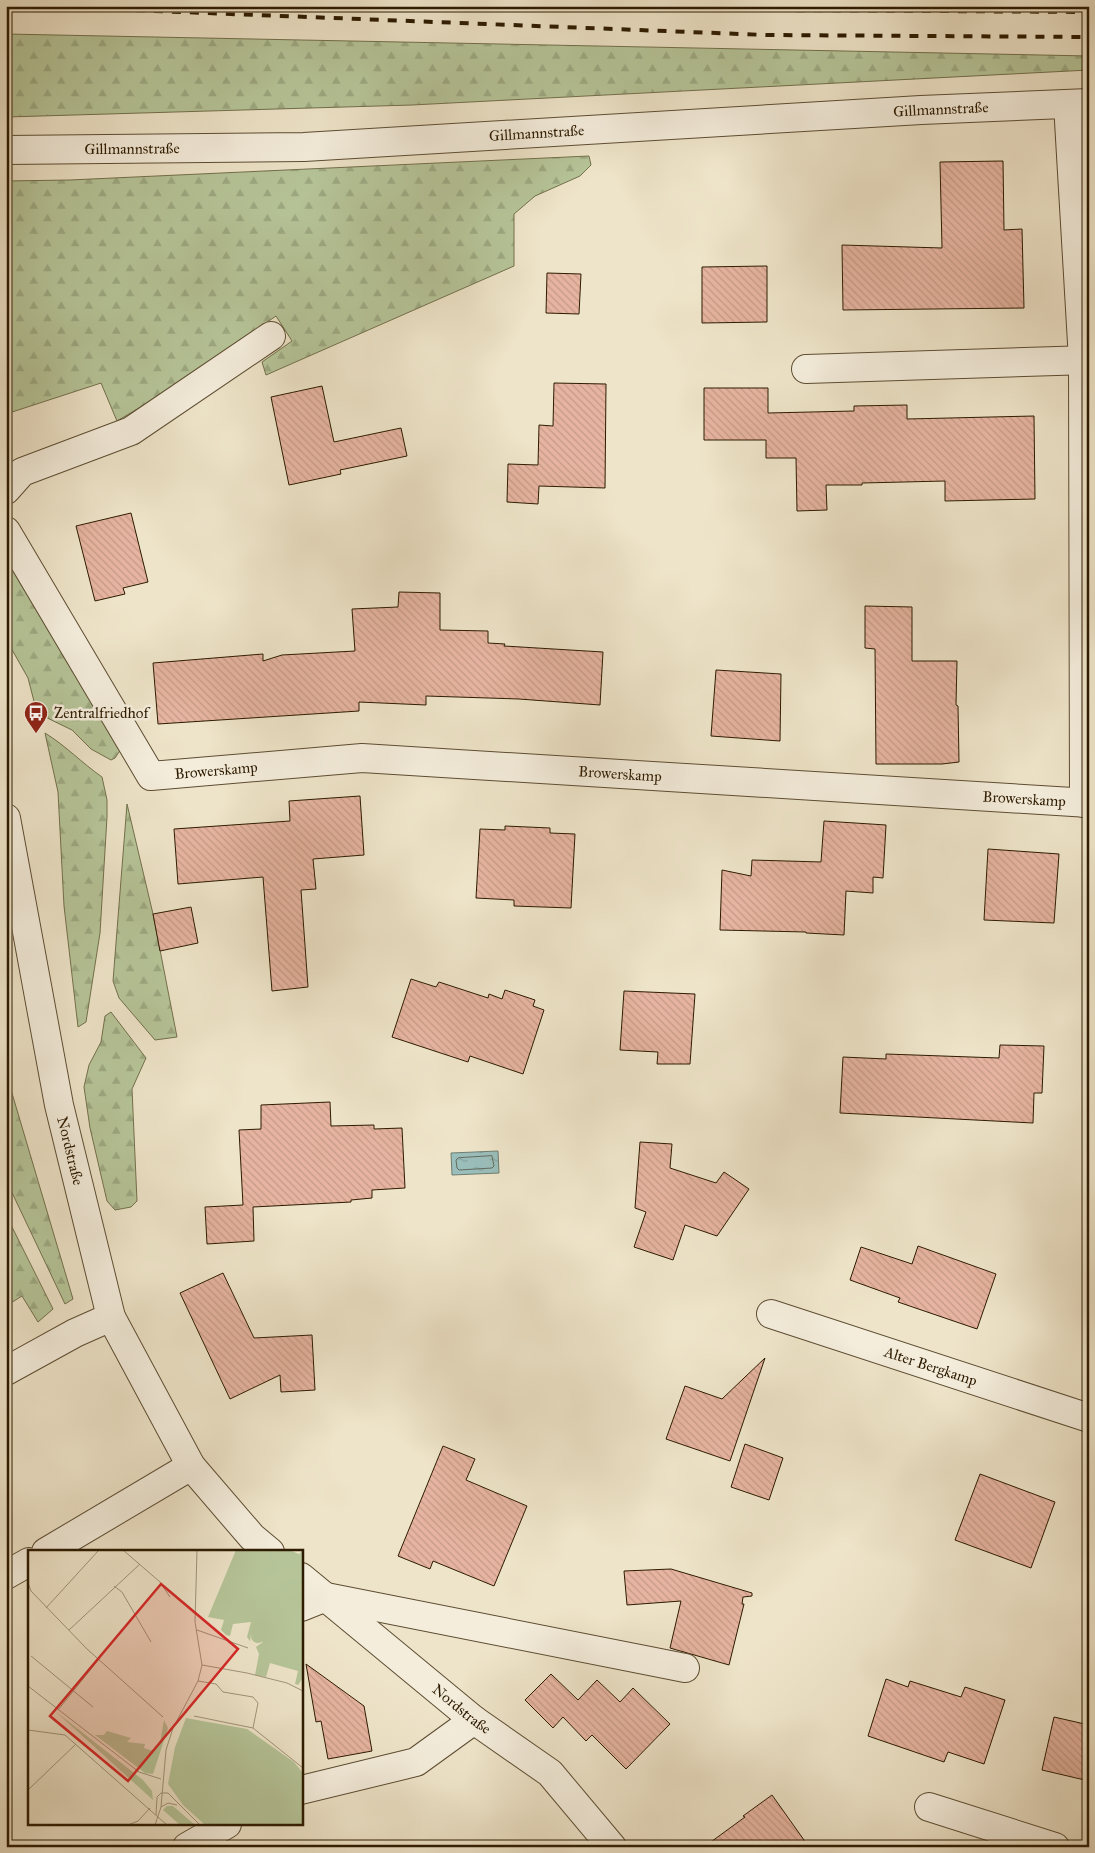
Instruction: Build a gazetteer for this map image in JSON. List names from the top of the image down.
{
  "streets": {
    "street": [
      "Gillmannstraße",
      "Browerskamp",
      "Nordstraße",
      "Alter Bergkamp"
    ]
  },
  "crossings": [
    ["Gillmannstraße", "Browerskamp"]
  ],
  "places": {
    "bus stop": ["Zentralfriedhof"]
  }
}
